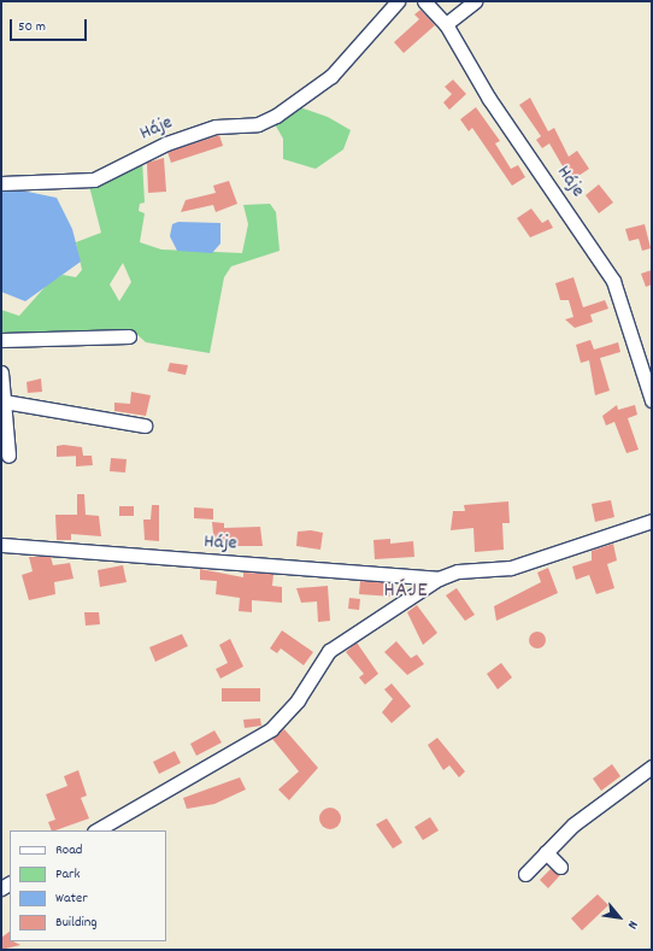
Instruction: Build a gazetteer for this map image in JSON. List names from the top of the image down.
{
  "streets": {
    "street": ["Háje"]
  },
  "districts": ["HÁJE"],
  "legend": [
    "Road",
    "Park",
    "Water",
    "Building"
  ],
  "scale_bar": "50 m",
  "north": "bottom right"
}
